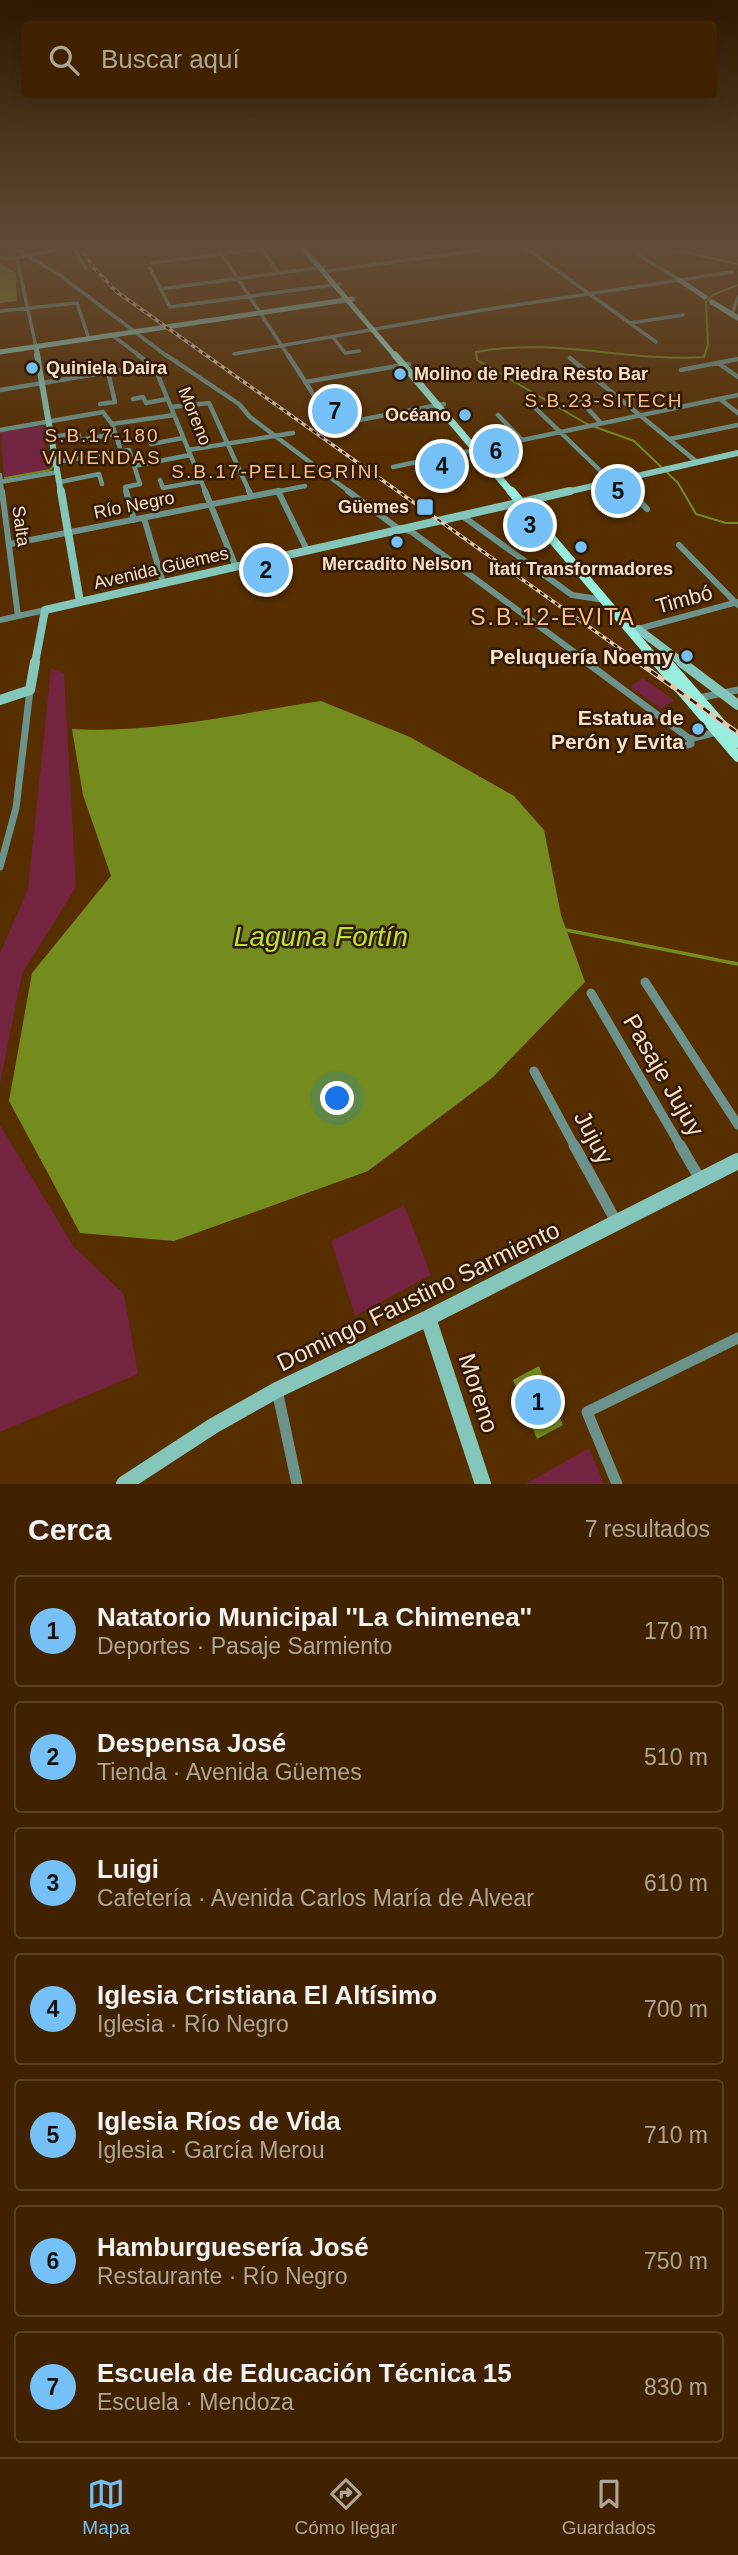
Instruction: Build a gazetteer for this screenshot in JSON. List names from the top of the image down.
{
  "streets": {
    "street": [
      "Moreno",
      "Río Negro",
      "Salta",
      "Avenida Güemes",
      "Timbó",
      "Pasaje Jujuy",
      "Jujuy",
      "Domingo Faustino Sarmiento"
    ]
  },
  "crossings": [
    ["Moreno", "Río Negro"],
    ["Moreno", "Avenida Güemes"],
    ["Moreno", "Domingo Faustino Sarmiento"],
    ["Río Negro", "Salta"],
    ["Salta", "Avenida Güemes"],
    ["Pasaje Jujuy", "Domingo Faustino Sarmiento"],
    ["Jujuy", "Domingo Faustino Sarmiento"]
  ],
  "districts": [
    "S.B.23-SITECH",
    "S.B.17-180 VIVIENDAS",
    "S.B.17-PELLEGRINI",
    "S.B.12-EVITA"
  ],
  "water": ["Laguna Fortín"],
  "places": {
    "other": [
      "Quiniela Daira",
      "Molino de Piedra Resto Bar",
      "Océano",
      "Mercadito Nelson",
      "Itatí Transformadores",
      "Peluquería Noemy",
      "Estatua de Perón y Evita"
    ],
    "transit": ["Güemes"]
  },
  "page": {
    "search": "Buscar aquí",
    "pins": [
      "7",
      "6",
      "4",
      "5",
      "3",
      "2",
      "1"
    ],
    "heading": ["Cerca", "7 resultados"],
    "list": [
      {
        "mark": "1",
        "name": "Natatorio Municipal ''La Chimenea''",
        "note": "Deportes · Pasaje Sarmiento",
        "value": "170 m"
      },
      {
        "mark": "2",
        "name": "Despensa José",
        "note": "Tienda · Avenida Güemes",
        "value": "510 m"
      },
      {
        "mark": "3",
        "name": "Luigi",
        "note": "Cafetería · Avenida Carlos María de Alvear",
        "value": "610 m"
      },
      {
        "mark": "4",
        "name": "Iglesia Cristiana El Altísimo",
        "note": "Iglesia · Río Negro",
        "value": "700 m"
      },
      {
        "mark": "5",
        "name": "Iglesia Ríos de Vida",
        "note": "Iglesia · García Merou",
        "value": "710 m"
      },
      {
        "mark": "6",
        "name": "Hamburguesería José",
        "note": "Restaurante · Río Negro",
        "value": "750 m"
      },
      {
        "mark": "7",
        "name": "Escuela de Educación Técnica 15",
        "note": "Escuela · Mendoza",
        "value": "830 m"
      }
    ],
    "nav": ["Mapa", "Cómo llegar", "Guardados"]
  }
}
